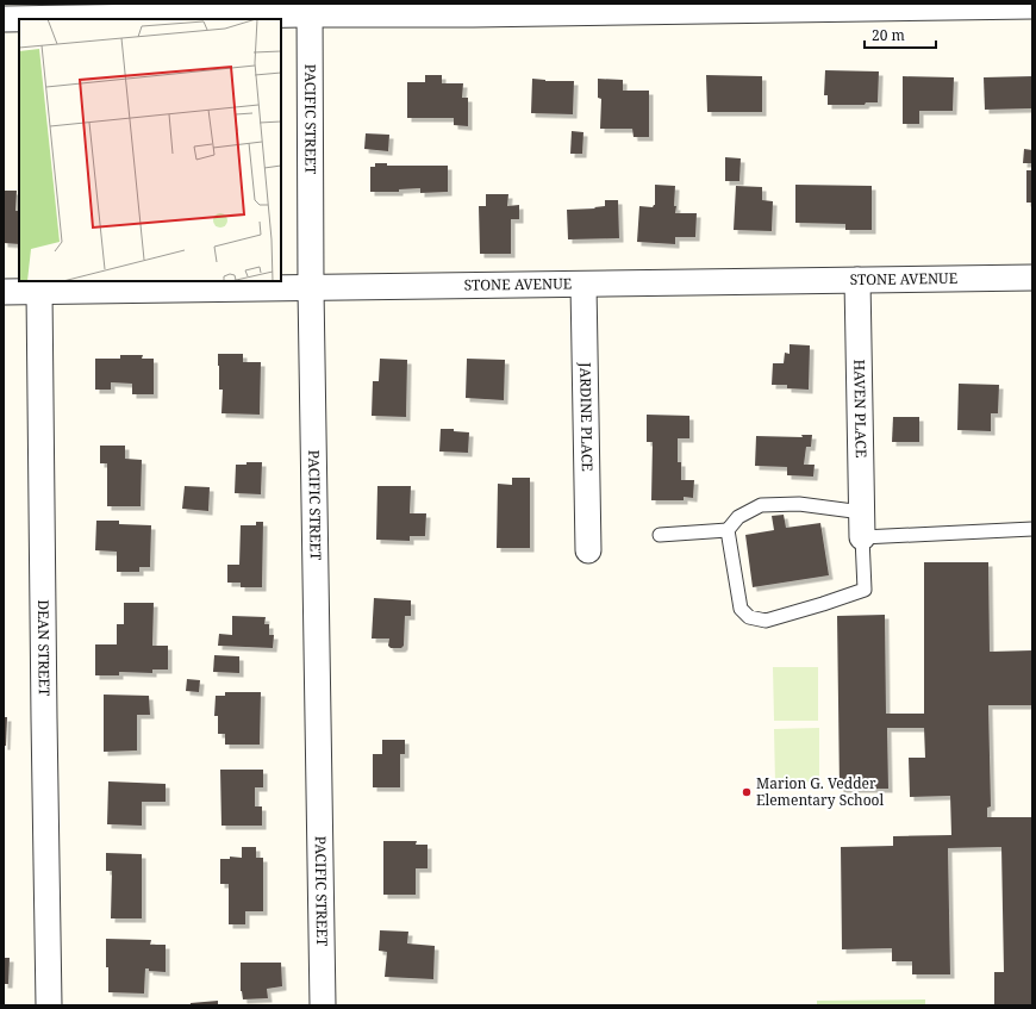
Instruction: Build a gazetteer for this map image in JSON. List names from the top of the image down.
{
  "streets": {
    "street": [
      "PACIFIC STREET",
      "STONE AVENUE",
      "HAVEN PLACE",
      "JARDINE PLACE",
      "DEAN STREET"
    ]
  },
  "crossings": [
    ["PACIFIC STREET", "STONE AVENUE"],
    ["STONE AVENUE", "HAVEN PLACE"],
    ["STONE AVENUE", "JARDINE PLACE"],
    ["STONE AVENUE", "DEAN STREET"]
  ],
  "places": ["Marion G. Vedder Elementary School"],
  "scale_bar": "20 m"
}
